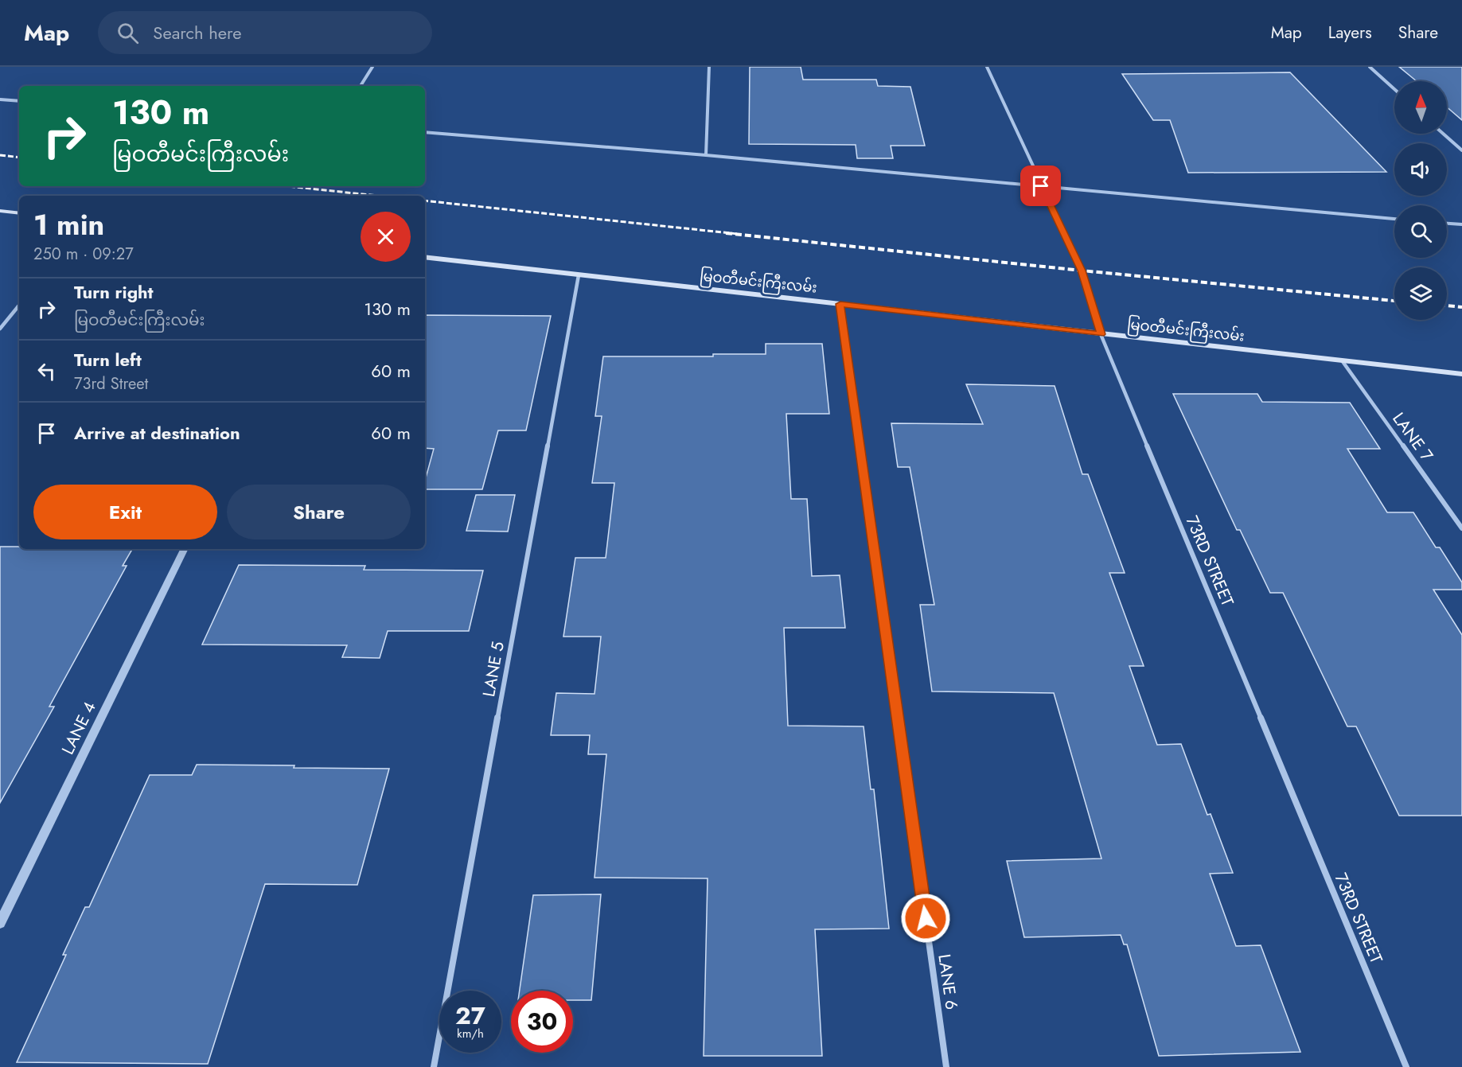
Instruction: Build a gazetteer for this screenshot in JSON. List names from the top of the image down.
{
  "streets": {
    "main road": ["မြဝတီမင်းကြီးလမ်း"],
    "street": [
      "LANE 7",
      "73RD STREET",
      "LANE 5",
      "LANE 4",
      "LANE 6"
    ]
  },
  "crossings": [
    ["မြဝတီမင်းကြီးလမ်း", "LANE 7"],
    ["မြဝတီမင်းကြီးလမ်း", "73RD STREET"],
    ["မြဝတီမင်းကြီးလမ်း", "LANE 5"],
    ["မြဝတီမင်းကြီးလမ်း", "LANE 6"]
  ],
  "north": "top",
  "page": {
    "header": "Map",
    "search": "Search here",
    "nav": ["Map", "Layers", "Share"],
    "turn": ["130 m", "မြဝတီမင်းကြီးလမ်း"],
    "heading": ["1 min", "250 m · 09:27"],
    "list": [
      {
        "name": "Turn right",
        "note": "မြဝတီမင်းကြီးလမ်း",
        "value": "130 m"
      },
      {
        "name": "Turn left",
        "note": "73rd Street",
        "value": "60 m"
      },
      {
        "name": "Arrive at destination",
        "value": "60 m"
      }
    ],
    "buttons": ["Exit", "Share"],
    "speed": "27 km/h",
    "limit": "30"
  }
}
